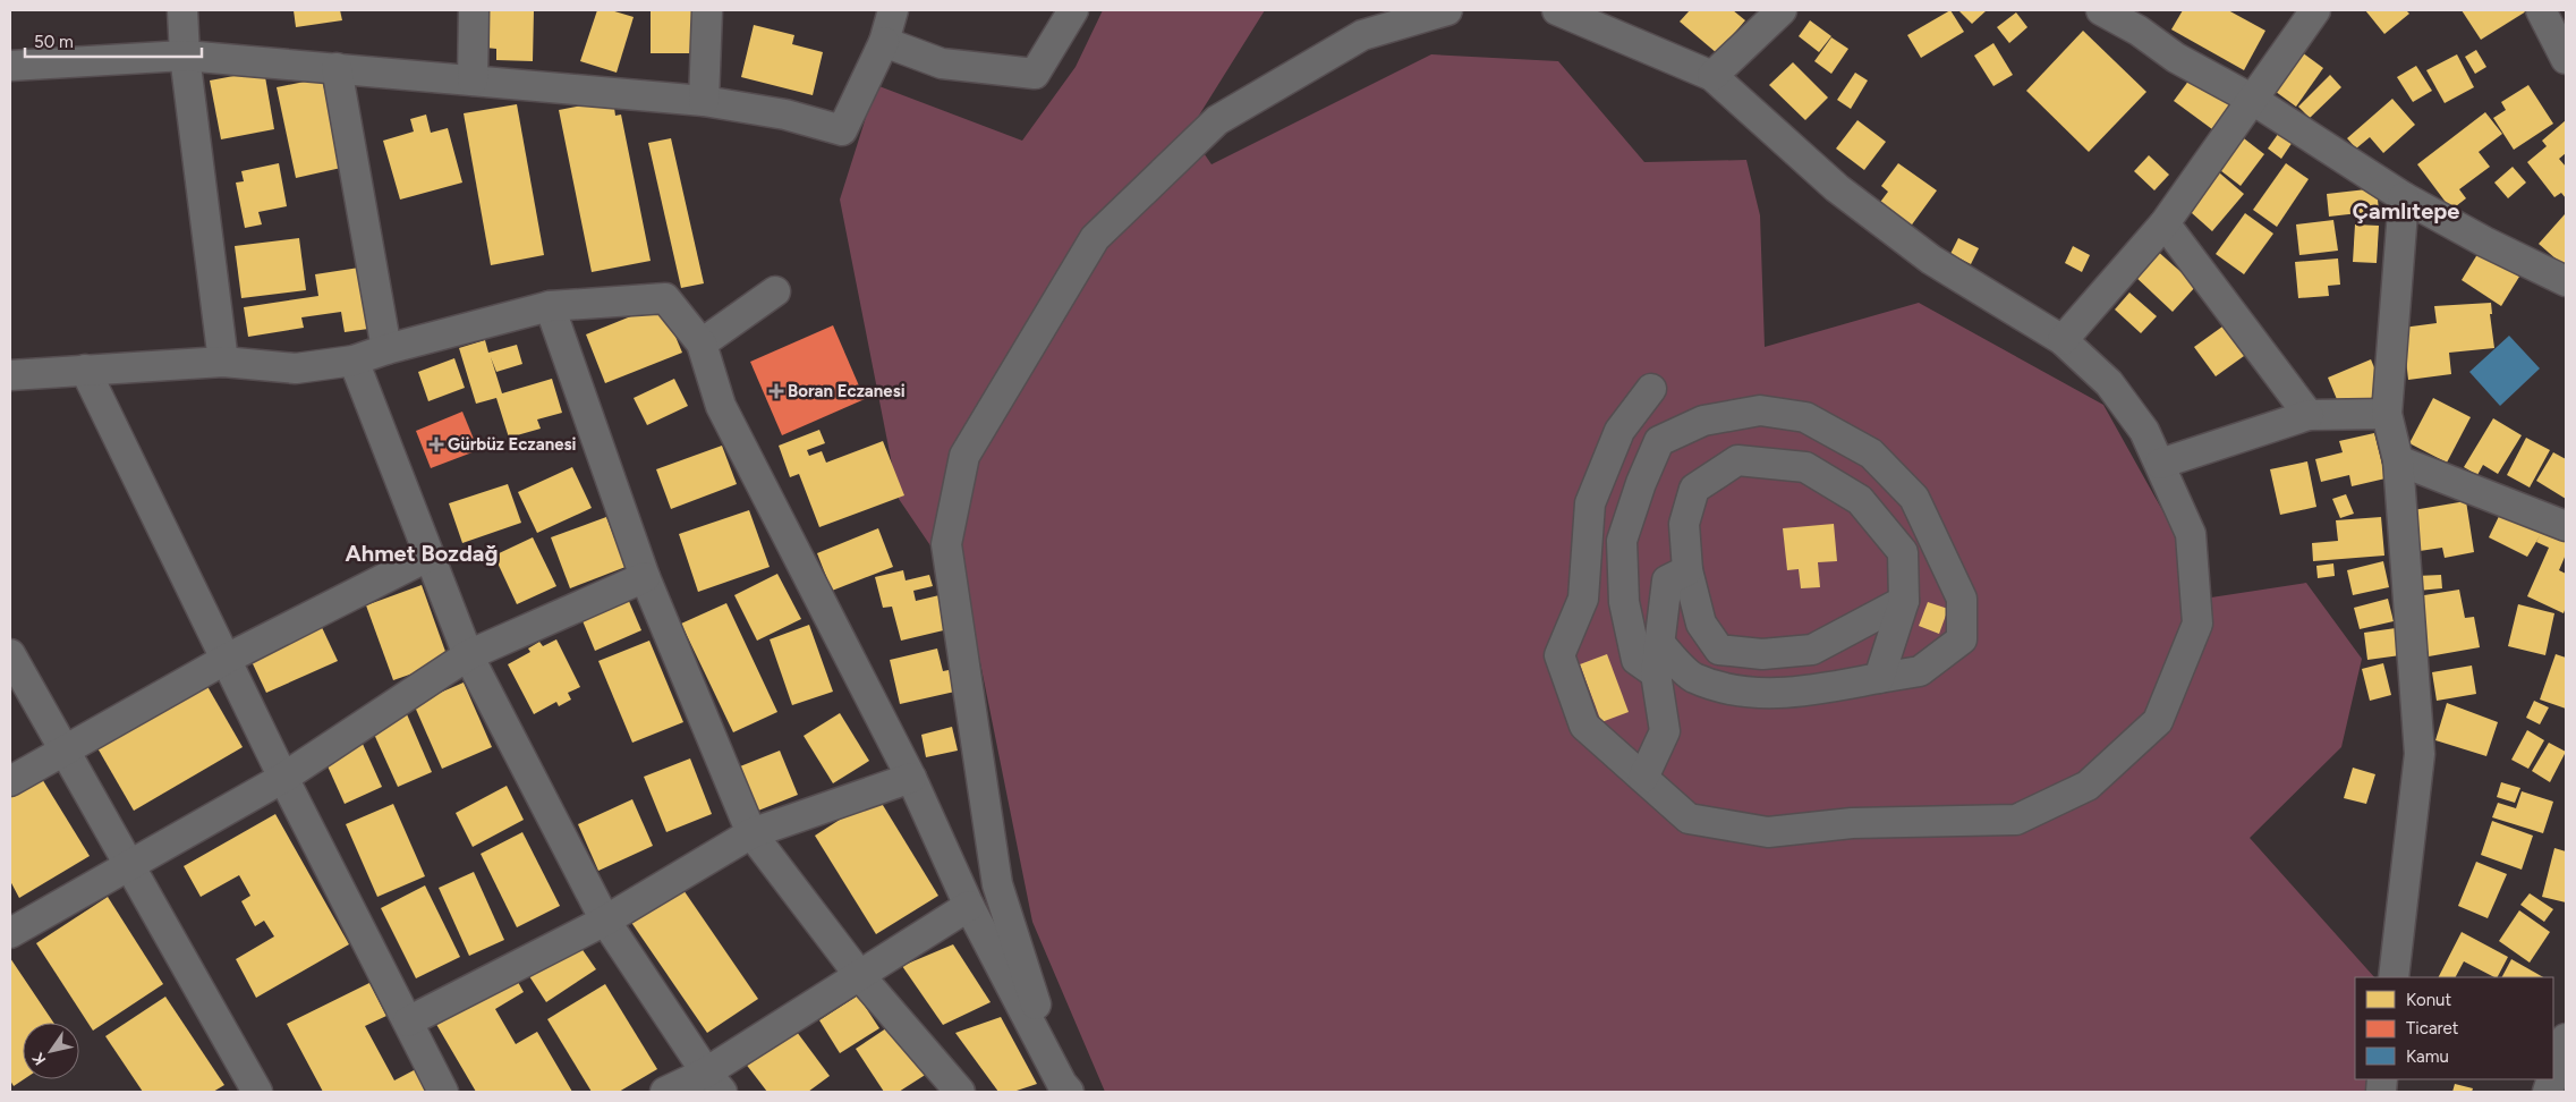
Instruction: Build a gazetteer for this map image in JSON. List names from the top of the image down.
{
  "districts": ["Çamlıtepe", "Ahmet Bozdağ"],
  "places": {
    "health": ["Boran Eczanesi", "Gürbüz Eczanesi"]
  },
  "legend": ["Konut", "Ticaret", "Kamu"],
  "scale_bar": "50 m",
  "north": "bottom left"
}
